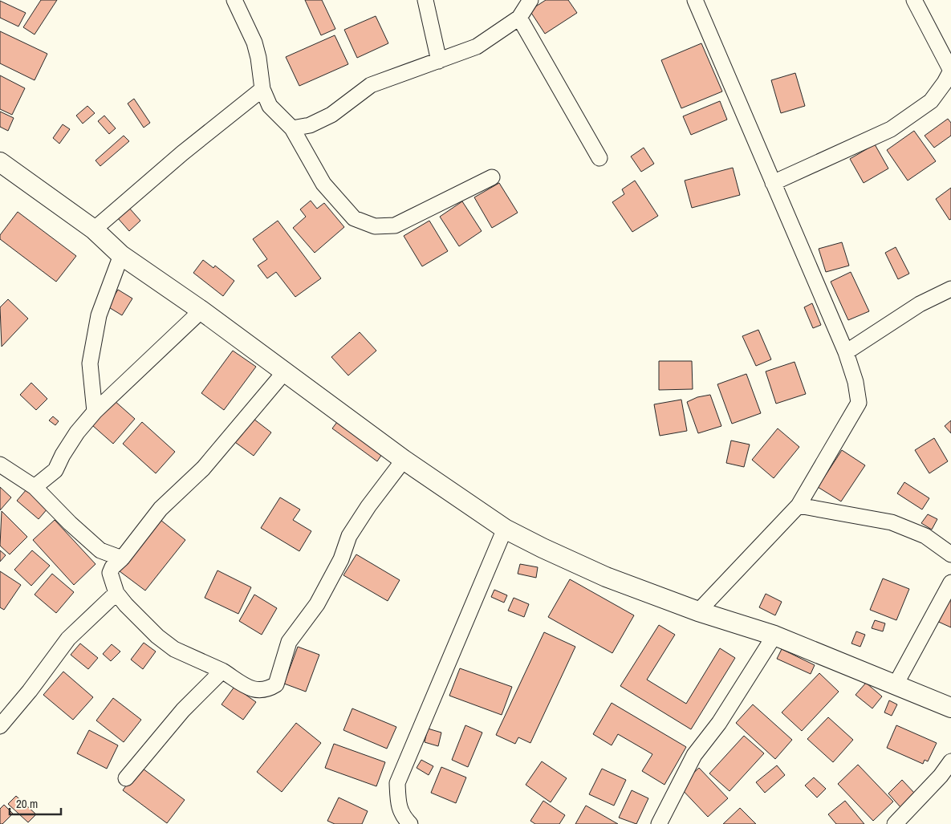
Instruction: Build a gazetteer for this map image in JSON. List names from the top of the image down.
{
  "scale_bar": "20 m"
}
